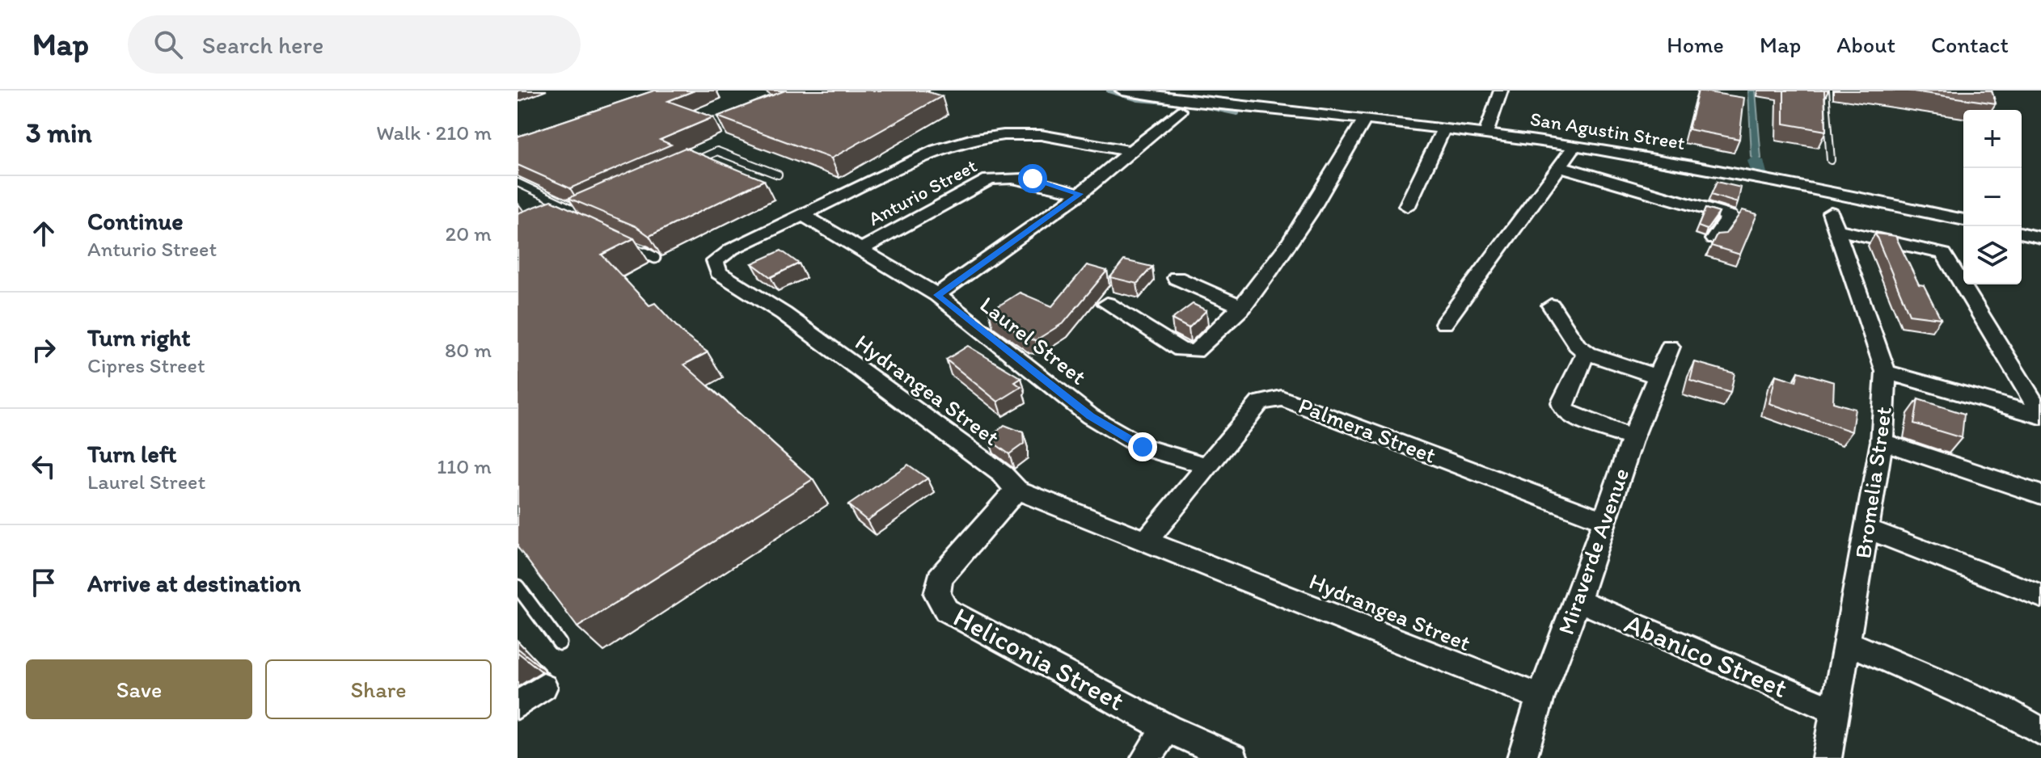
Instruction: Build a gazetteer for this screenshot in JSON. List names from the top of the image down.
{
  "streets": {
    "street": [
      "San Agustin Street",
      "Anturio Street",
      "Laurel Street",
      "Hydrangea Street",
      "Palmera Street",
      "Bromelia Street",
      "Miraverde Avenue",
      "Abanico Street",
      "Heliconia Street"
    ]
  },
  "crossings": [
    ["Anturio Street", "Laurel Street"],
    ["Laurel Street", "Hydrangea Street"],
    ["Laurel Street", "Palmera Street"],
    ["Hydrangea Street", "Palmera Street"],
    ["Hydrangea Street", "Miraverde Avenue"],
    ["Hydrangea Street", "Heliconia Street"],
    ["Palmera Street", "Miraverde Avenue"],
    ["Bromelia Street", "Abanico Street"],
    ["Miraverde Avenue", "Abanico Street"]
  ],
  "page": {
    "header": "Map",
    "search": "Search here",
    "nav": [
      "Home",
      "Map",
      "About",
      "Contact"
    ],
    "heading": ["3 min", "Walk · 210 m"],
    "map_buttons": ["+", "−"],
    "list": [
      ["Continue", "Anturio Street", "20 m"],
      ["Turn right", "Cipres Street", "80 m"],
      ["Turn left", "Laurel Street", "110 m"],
      "Arrive at destination"
    ],
    "buttons": ["Save", "Share"]
  }
}
